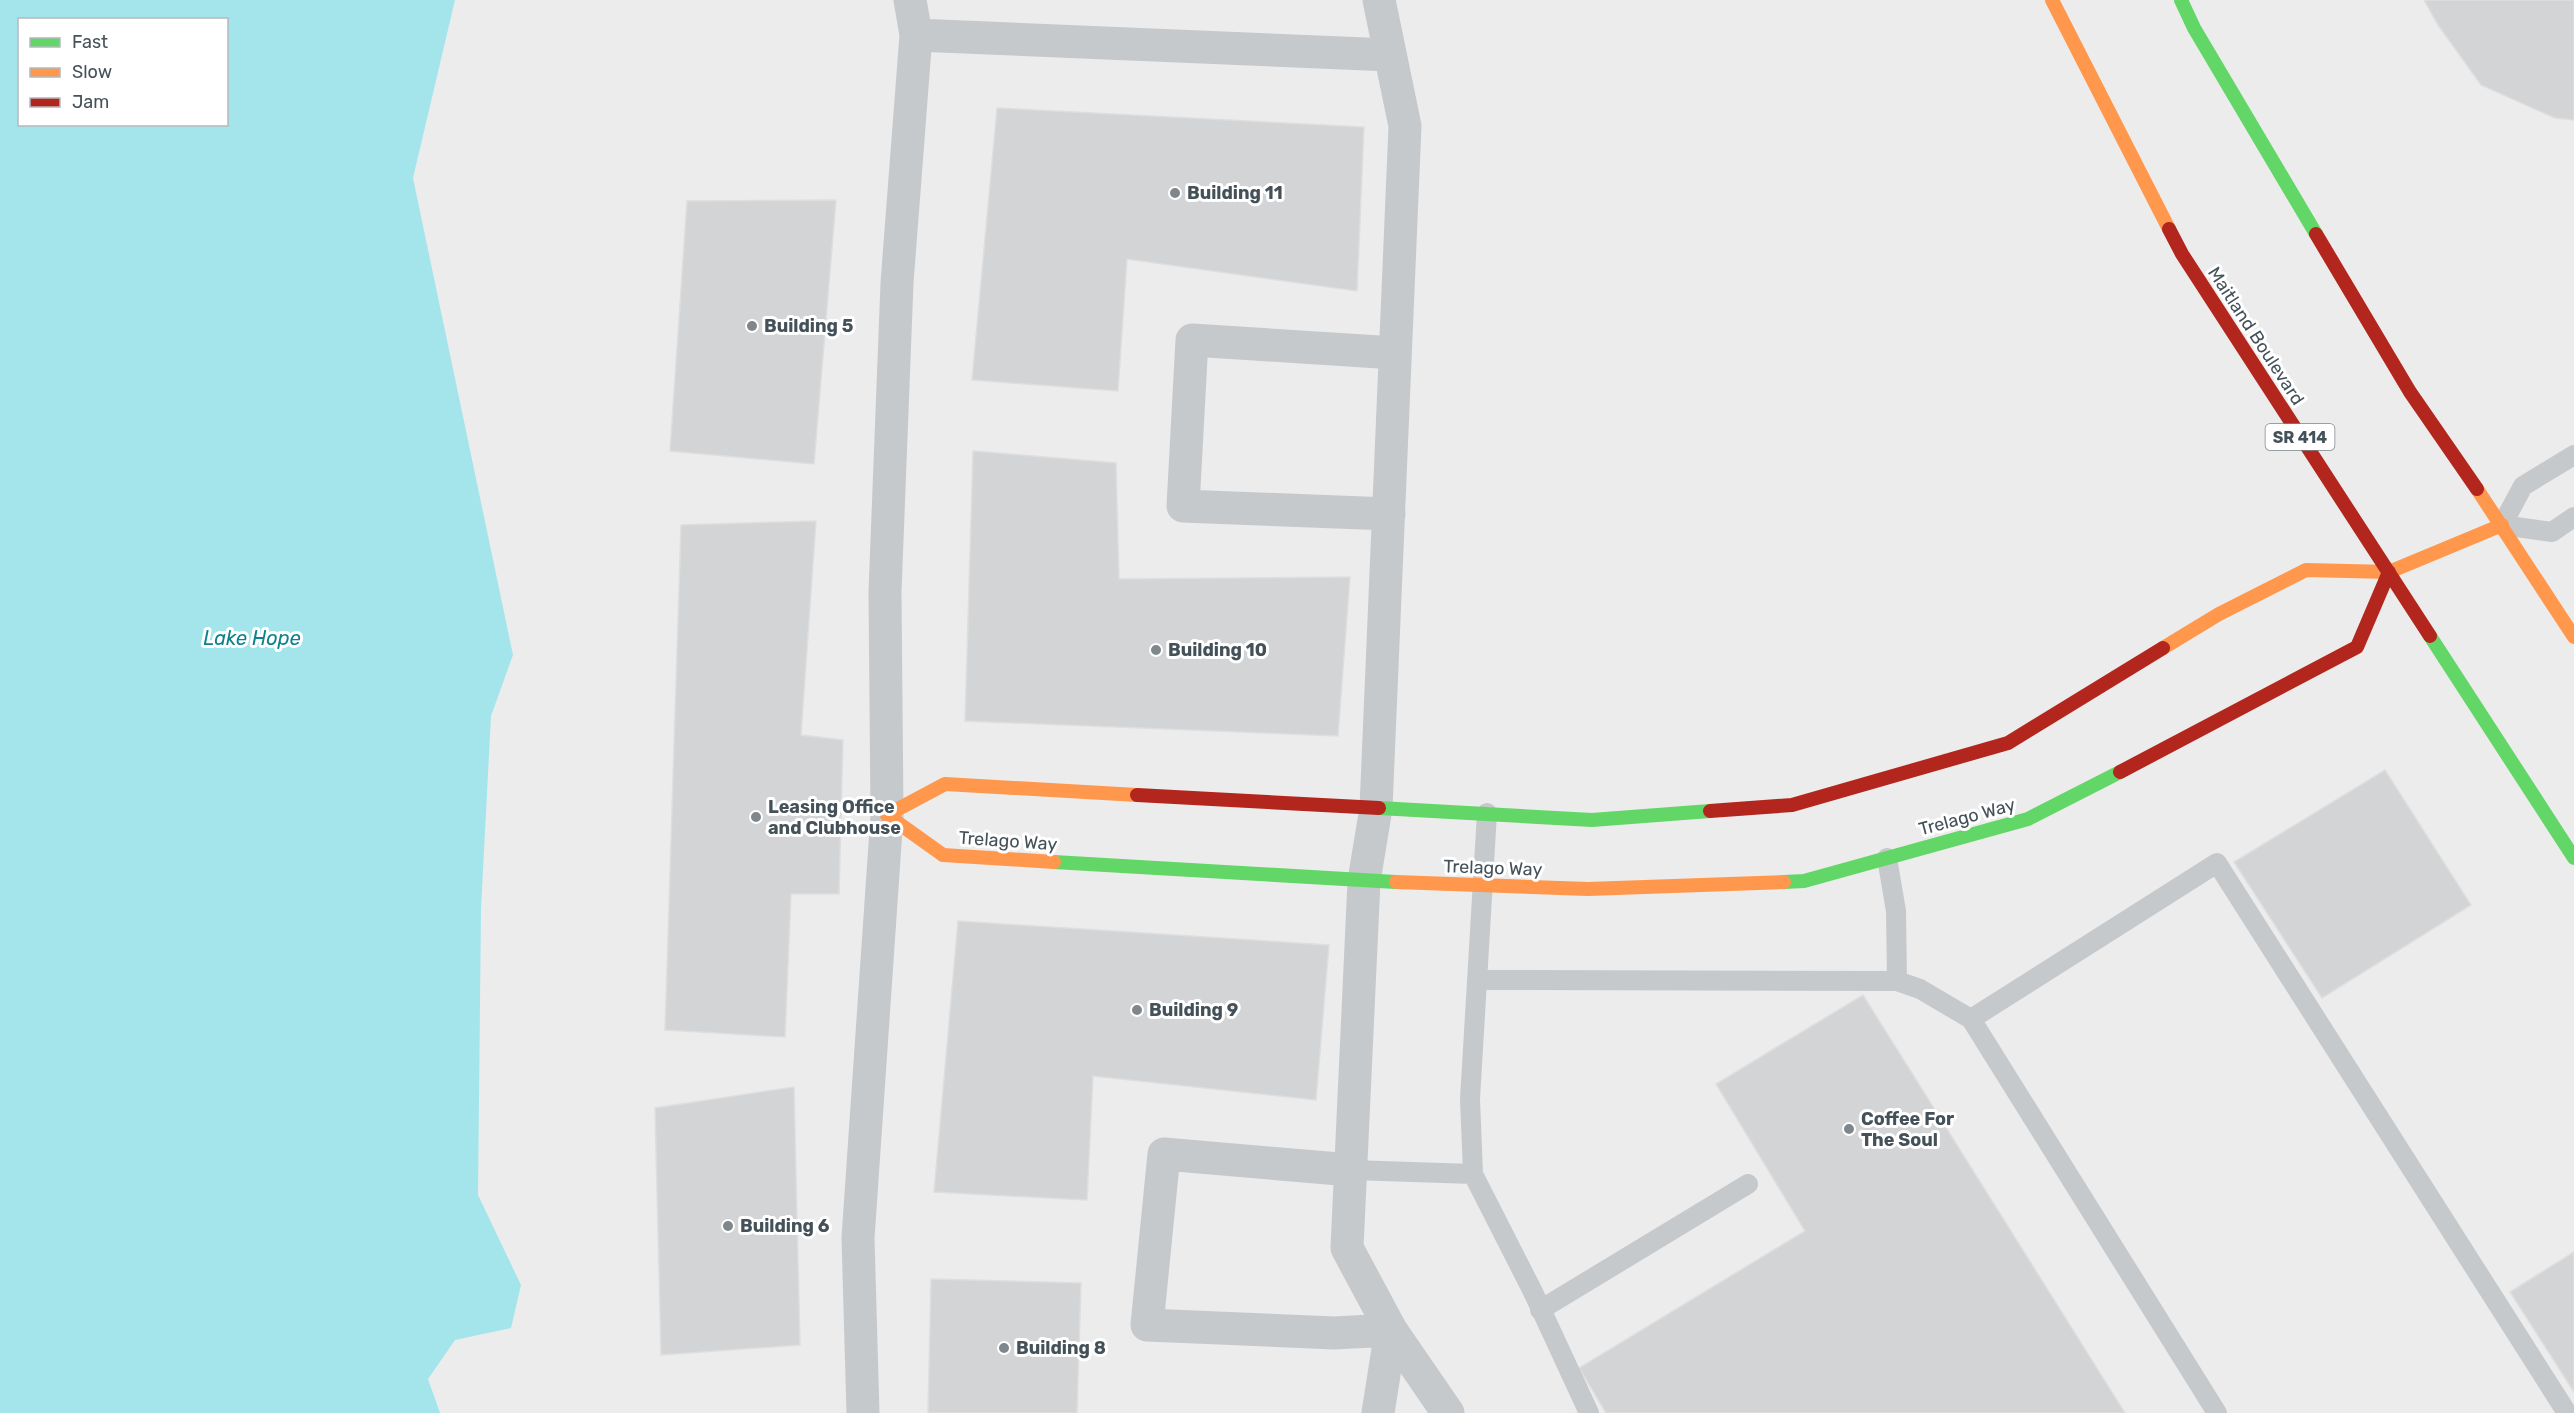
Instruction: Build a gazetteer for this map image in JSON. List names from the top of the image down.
{
  "streets": {
    "street": ["Maitland Boulevard", "SR 414", "Trelago Way"]
  },
  "crossings": [
    ["Maitland Boulevard", "Trelago Way"]
  ],
  "water": ["Lake Hope"],
  "places": [
    "Building 11",
    "Building 5",
    "Building 10",
    "Leasing Office and Clubhouse",
    "Building 9",
    "Coffee For The Soul",
    "Building 6",
    "Building 8"
  ],
  "legend": ["Fast", "Slow", "Jam"]
}
